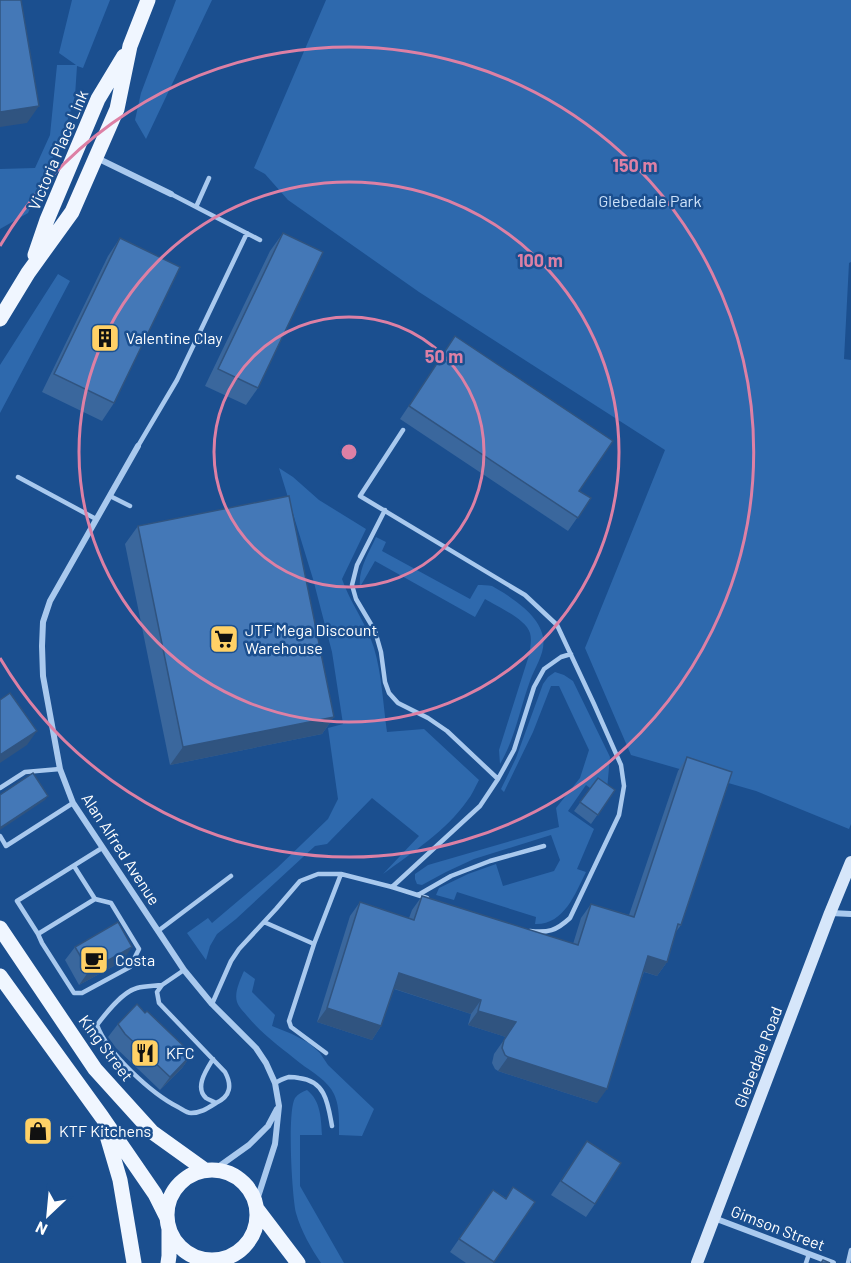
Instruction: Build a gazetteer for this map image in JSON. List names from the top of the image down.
{
  "streets": {
    "main road": ["Victoria Place Link", "King Street"],
    "street": ["Alan Alfred Avenue", "Glebedale Road", "Gimson Street"]
  },
  "crossings": [
    ["Alan Alfred Avenue", "King Street"],
    ["Glebedale Road", "Gimson Street"]
  ],
  "parks": ["Glebedale Park"],
  "places": {
    "building": ["Valentine Clay"],
    "supermarket": ["JTF Mega Discount Warehouse"],
    "cafe": ["Costa"],
    "restaurant": ["KFC"],
    "shop": ["KTF Kitchens"]
  },
  "north": "bottom left",
  "rings": ["150 m", "100 m", "50 m"]
}
